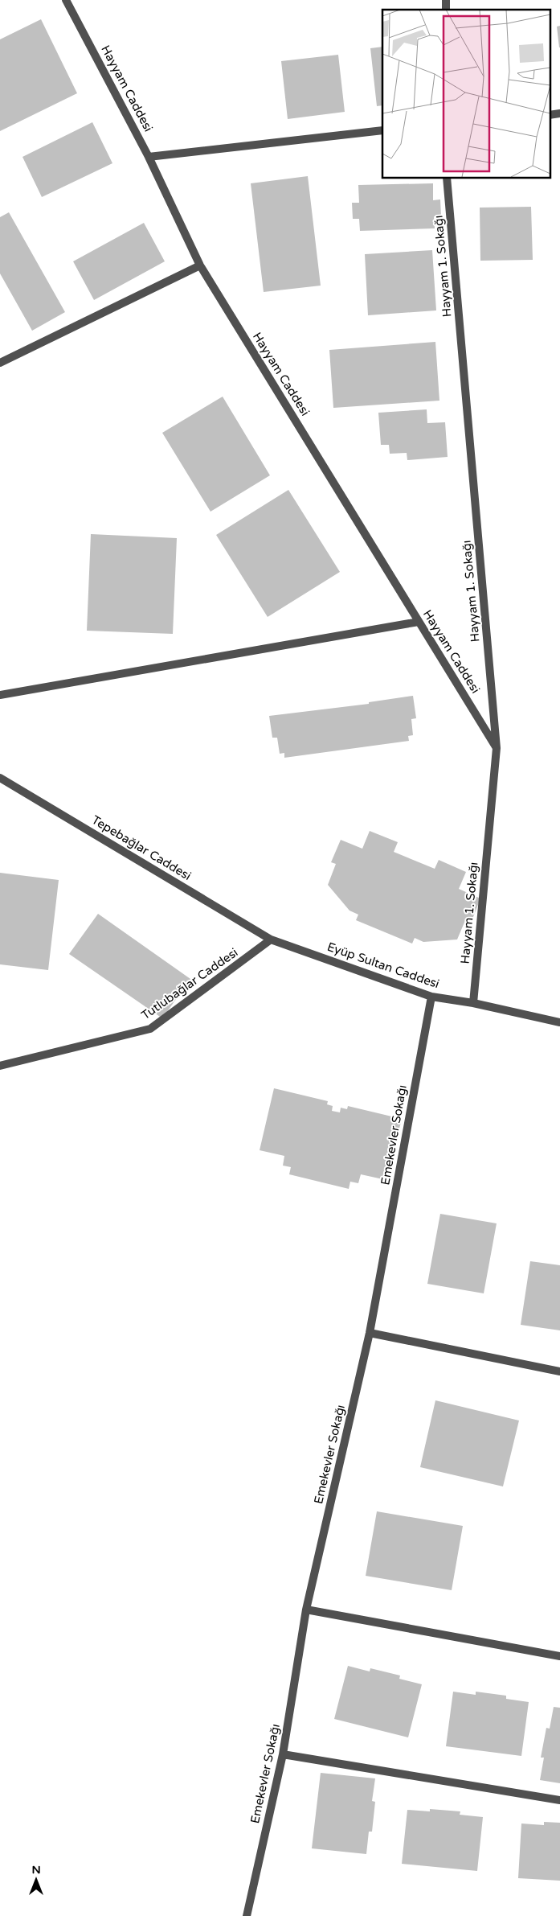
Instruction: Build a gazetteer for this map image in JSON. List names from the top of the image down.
{
  "streets": {
    "street": [
      "Hayyam Caddesi",
      "Hayyam 1. Sokağı",
      "Tepebağlar Caddesi",
      "Eyüp Sultan Caddesi",
      "Tutlubağlar Caddesi",
      "Emekevler Sokağı"
    ]
  },
  "crossings": [
    ["Hayyam Caddesi", "Hayyam 1. Sokağı"],
    ["Hayyam 1. Sokağı", "Eyüp Sultan Caddesi"],
    ["Tepebağlar Caddesi", "Eyüp Sultan Caddesi"],
    ["Tepebağlar Caddesi", "Tutlubağlar Caddesi"],
    ["Eyüp Sultan Caddesi", "Tutlubağlar Caddesi"],
    ["Eyüp Sultan Caddesi", "Emekevler Sokağı"]
  ],
  "north": "top"
}
